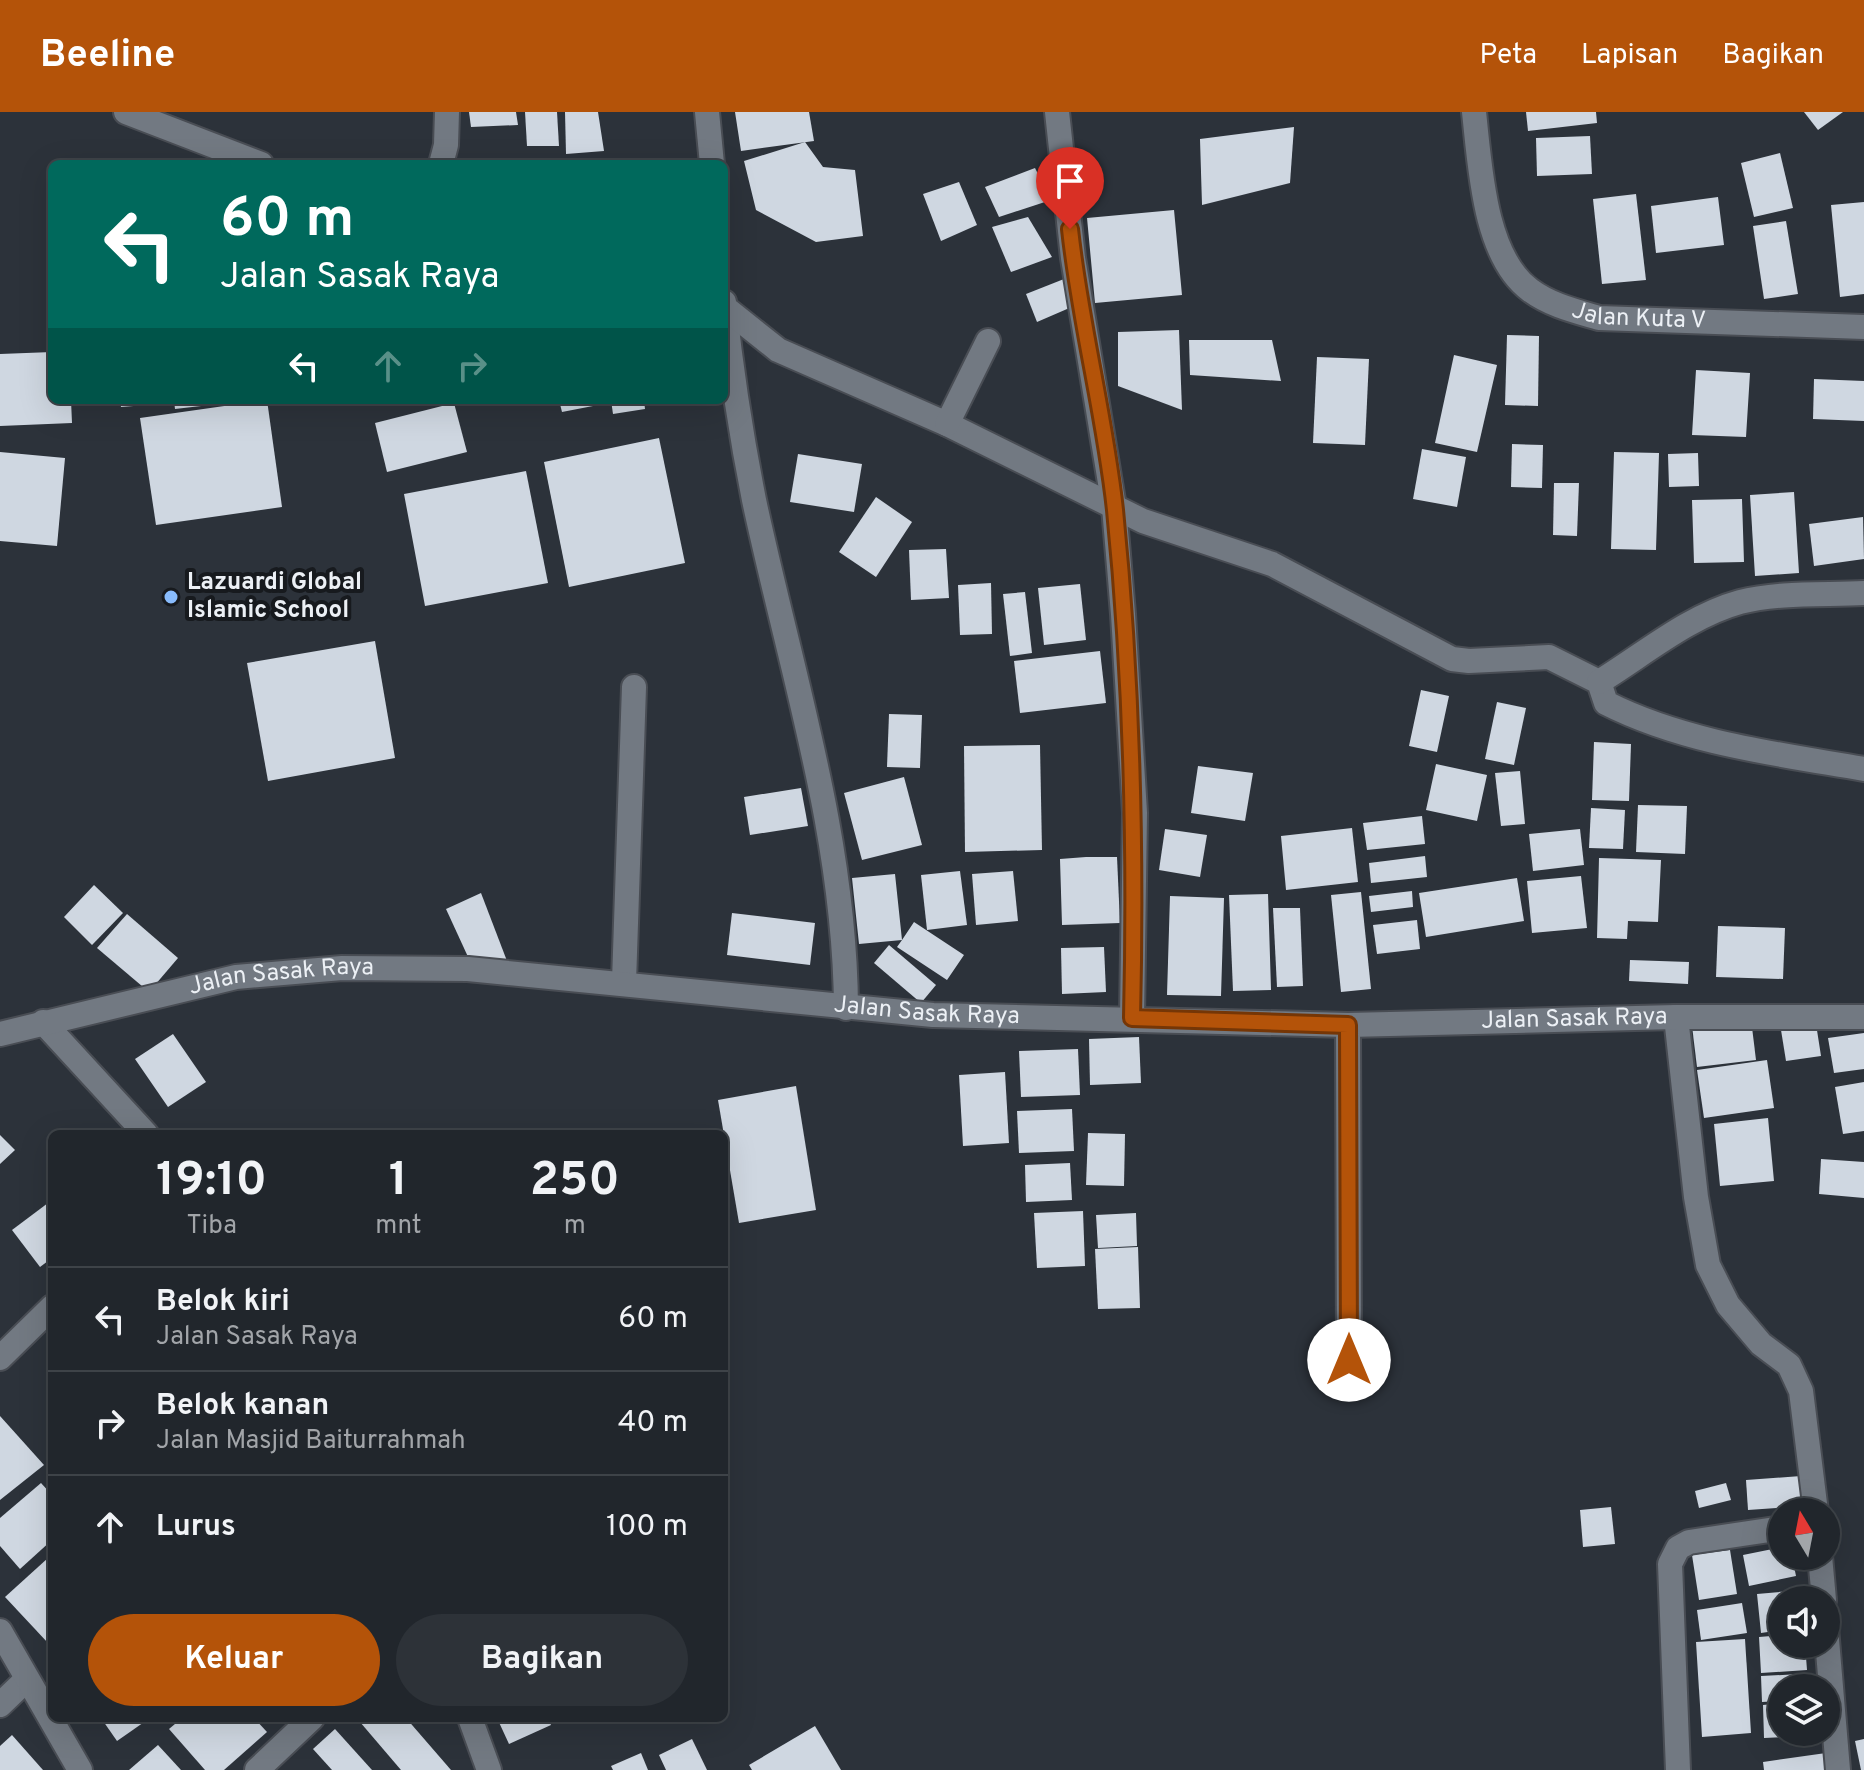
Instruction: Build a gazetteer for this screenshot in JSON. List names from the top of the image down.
{
  "streets": {
    "street": ["Jalan Kuta V", "Jalan Sasak Raya"]
  },
  "places": ["Lazuardi Global Islamic School"],
  "north": "top",
  "page": {
    "header": "Beeline",
    "nav": ["Peta", "Lapisan", "Bagikan"],
    "turn": ["60 m", "Jalan Sasak Raya"],
    "eta": [
      "19:10",
      "Tiba",
      "1",
      "mnt",
      "250",
      "m"
    ],
    "list": [
      {
        "name": "Belok kiri",
        "note": "Jalan Sasak Raya",
        "value": "60 m"
      },
      {
        "name": "Belok kanan",
        "note": "Jalan Masjid Baiturrahmah",
        "value": "40 m"
      },
      {
        "name": "Lurus",
        "value": "100 m"
      }
    ],
    "buttons": ["Keluar", "Bagikan"]
  }
}
